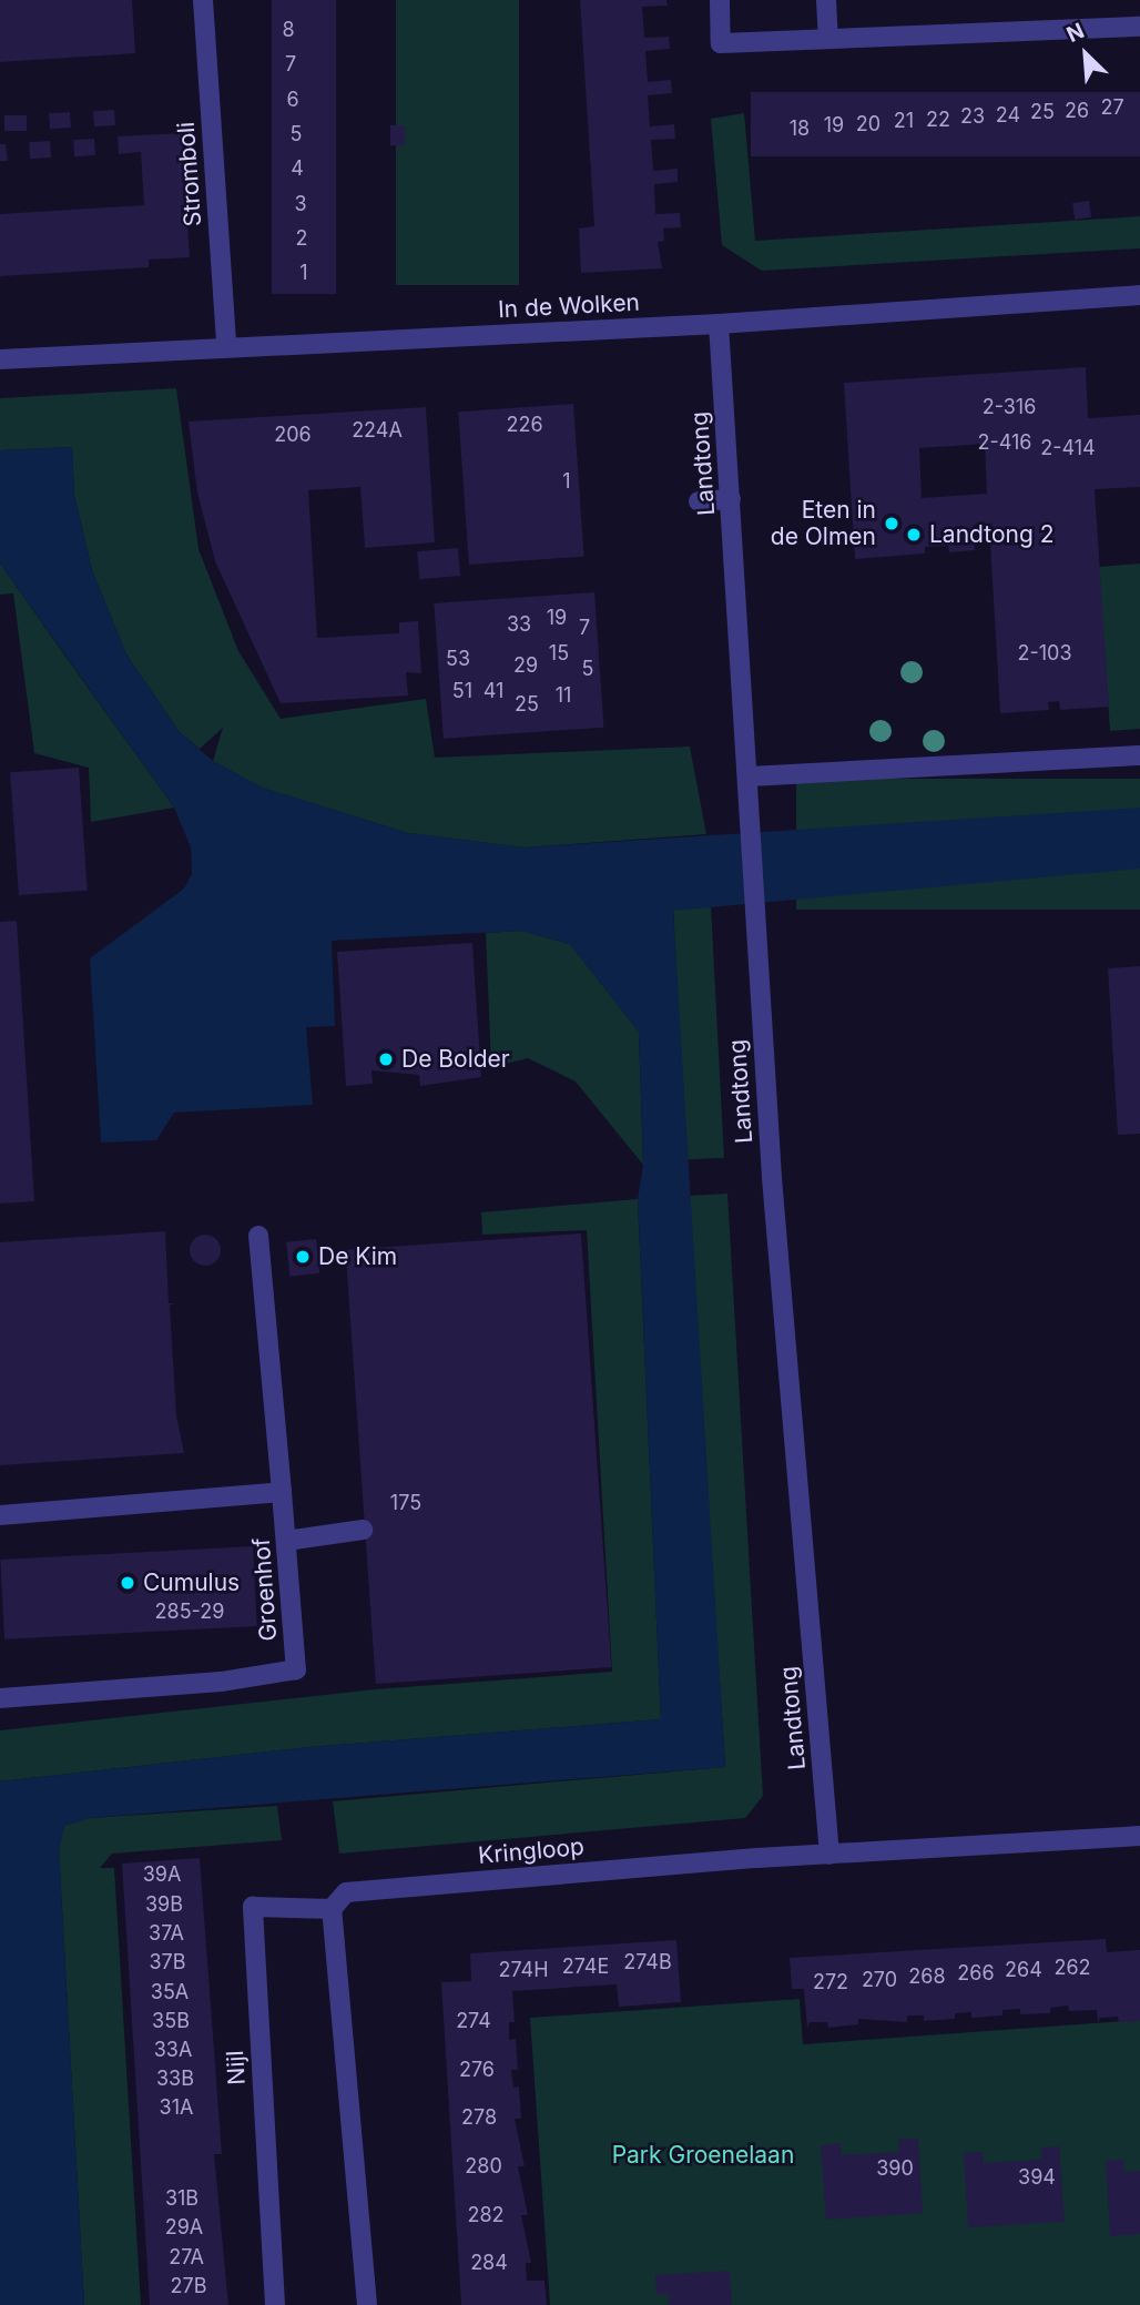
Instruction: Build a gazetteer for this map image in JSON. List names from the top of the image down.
{
  "streets": {
    "street": [
      "Stromboli",
      "In de Wolken",
      "Landtong",
      "Groenhof",
      "Kringloop",
      "Nijl"
    ]
  },
  "crossings": [
    ["Stromboli", "In de Wolken"],
    ["In de Wolken", "Landtong"],
    ["Landtong", "Kringloop"],
    ["Kringloop", "Nijl"]
  ],
  "parks": ["Park Groenelaan"],
  "places": [
    "Eten in de Olmen",
    "Landtong 2",
    "De Bolder",
    "De Kim",
    "Cumulus"
  ],
  "house_numbers": [
    "8",
    "7",
    "6",
    "27",
    "26",
    "25",
    "24",
    "23",
    "22",
    "21",
    "20",
    "19",
    "18",
    "5",
    "4",
    "3",
    "2",
    "1",
    "2-316",
    "226",
    "224A",
    "206",
    "2-416",
    "2-414",
    "1",
    "19",
    "33",
    "7",
    "15",
    "2-103",
    "53",
    "29",
    "5",
    "51",
    "41",
    "11",
    "25",
    "175",
    "285-29",
    "39A",
    "39B",
    "37A",
    "37B",
    "274B",
    "274E",
    "262",
    "274H",
    "264",
    "266",
    "268",
    "270",
    "272",
    "35A",
    "35B",
    "274",
    "33A",
    "276",
    "33B",
    "31A",
    "278",
    "280",
    "390",
    "394",
    "31B",
    "282",
    "29A",
    "27A",
    "284",
    "27B"
  ],
  "north": "top left"
}
